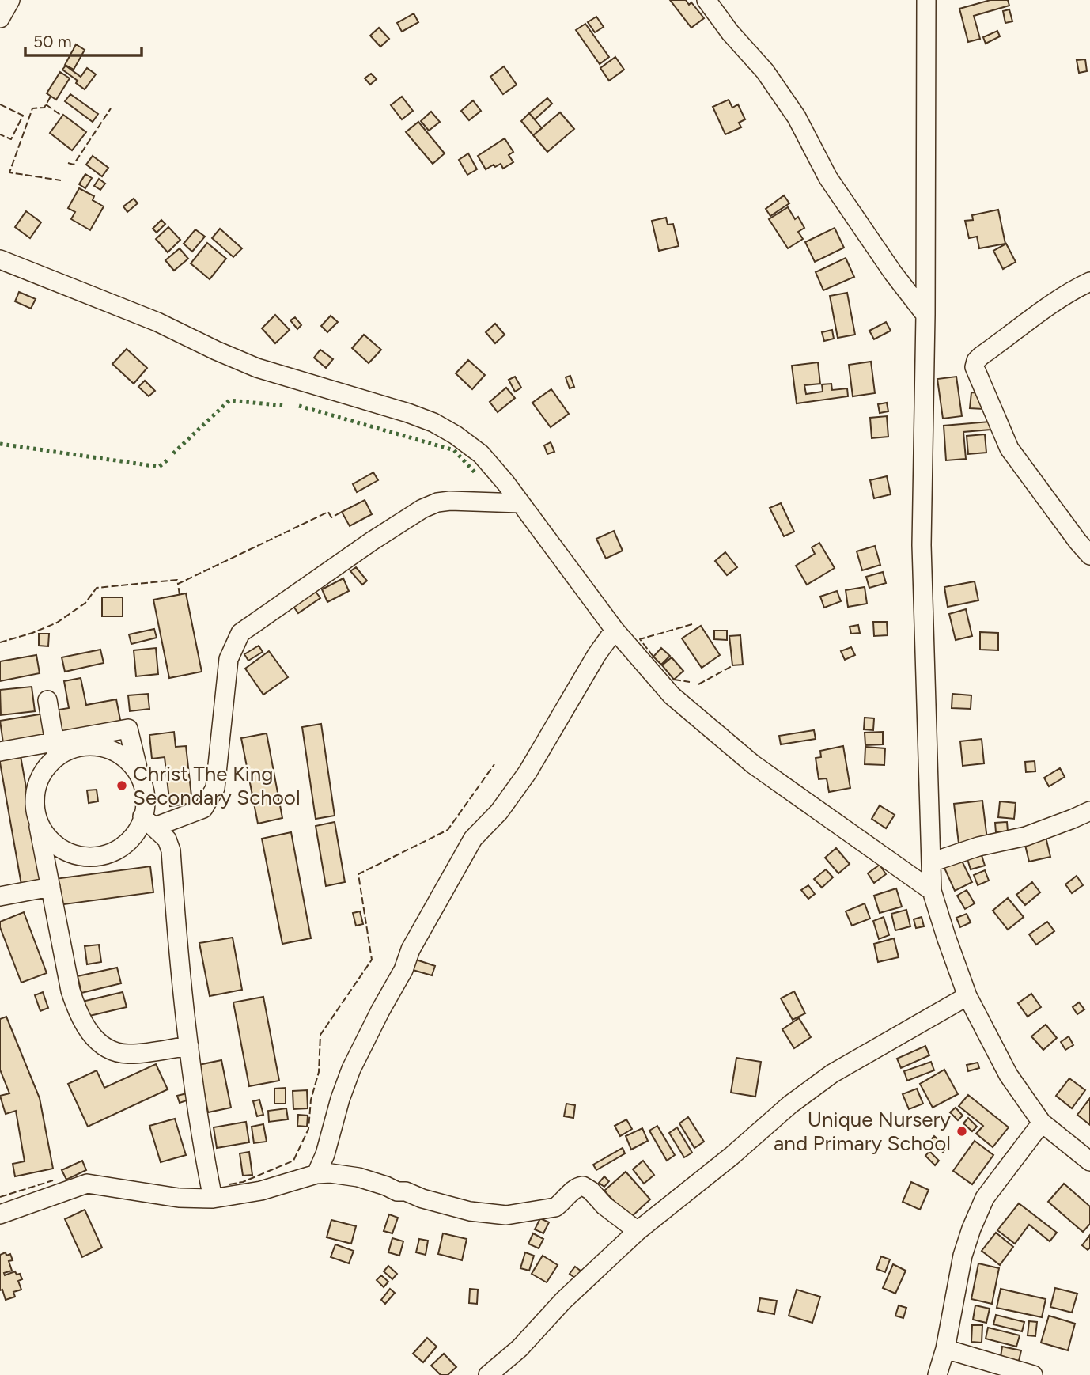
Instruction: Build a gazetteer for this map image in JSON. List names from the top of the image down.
{
  "places": ["Christ The King Secondary School", "Unique Nursery and Primary School"],
  "scale_bar": "50 m"
}
